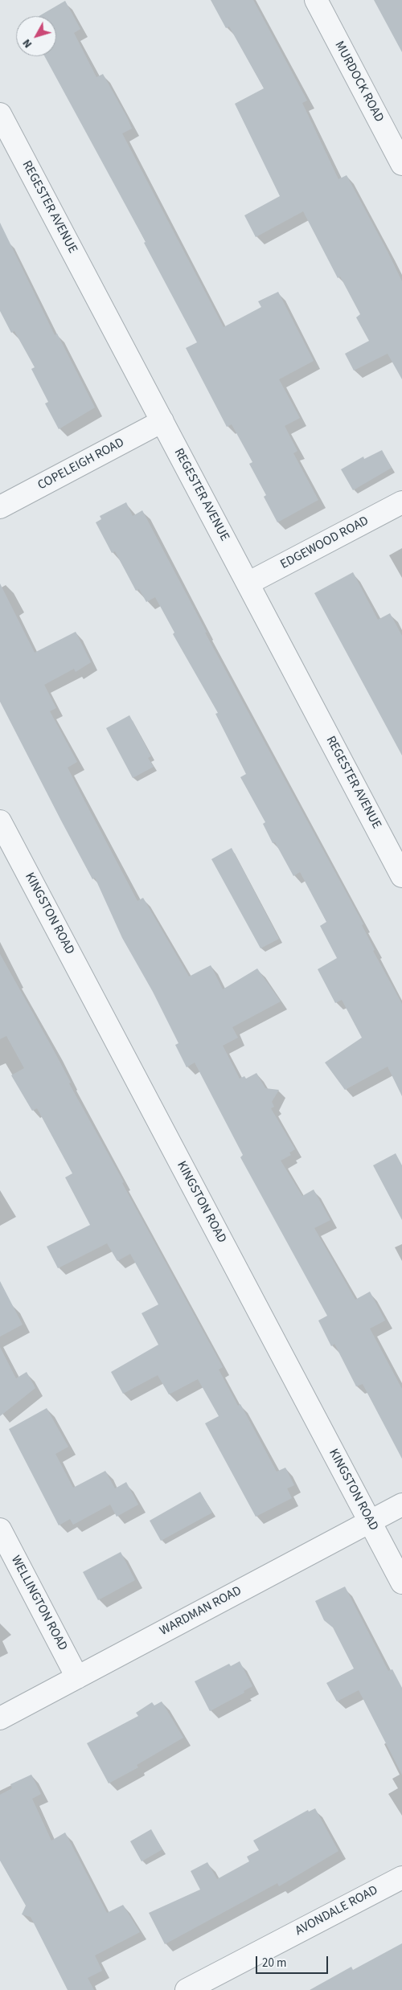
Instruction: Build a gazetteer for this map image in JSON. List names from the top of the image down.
{
  "streets": {
    "street": [
      "MURDOCK ROAD",
      "REGESTER AVENUE",
      "COPELEIGH ROAD",
      "EDGEWOOD ROAD",
      "KINGSTON ROAD",
      "WELLINGTON ROAD",
      "WARDMAN ROAD",
      "AVONDALE ROAD"
    ]
  },
  "crossings": [
    ["REGESTER AVENUE", "COPELEIGH ROAD"],
    ["REGESTER AVENUE", "EDGEWOOD ROAD"],
    ["KINGSTON ROAD", "WARDMAN ROAD"],
    ["WELLINGTON ROAD", "WARDMAN ROAD"]
  ],
  "scale_bar": "20 m",
  "north": "bottom left"
}
